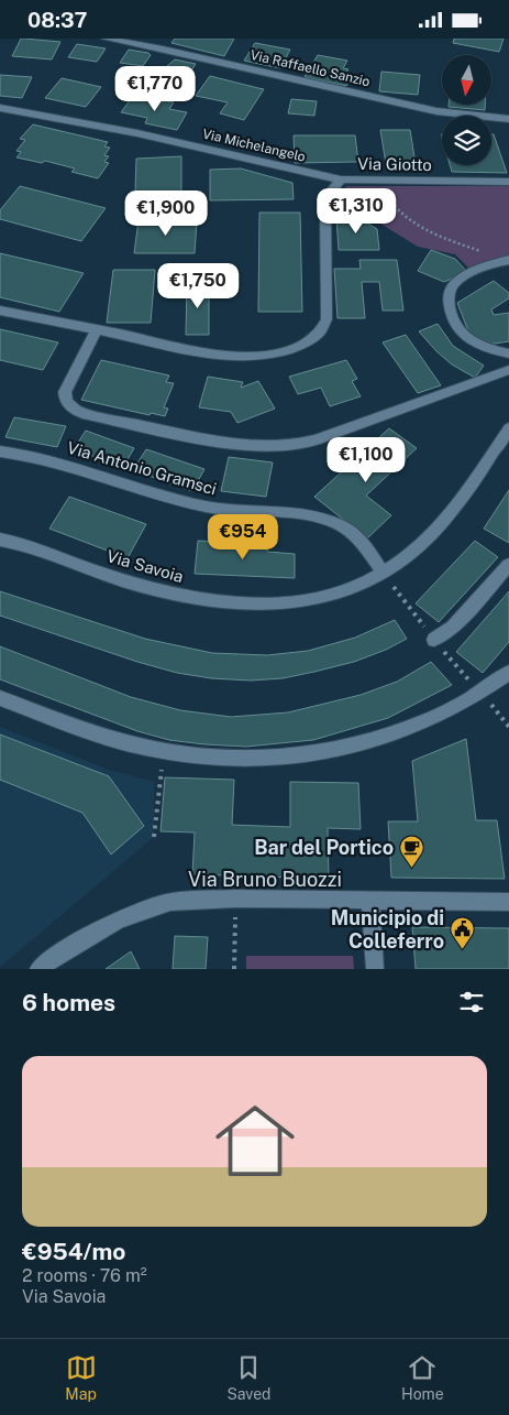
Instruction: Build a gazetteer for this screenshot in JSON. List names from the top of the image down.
{
  "streets": {
    "street": [
      "Via Raffaello Sanzio",
      "Via Michelangelo",
      "Via Giotto",
      "Via Antonio Gramsci",
      "Via Savoia",
      "Via Bruno Buozzi"
    ]
  },
  "crossings": [
    ["Via Michelangelo", "Via Giotto"],
    ["Via Antonio Gramsci", "Via Savoia"]
  ],
  "places": {
    "cafe": ["Bar del Portico"],
    "public building": ["Municipio di Colleferro"]
  },
  "north": "bottom",
  "page": {
    "status": "08:37",
    "price": [
      "€1,770",
      "€1,310",
      "€1,900",
      "€1,750",
      "€1,100",
      "€954"
    ],
    "heading": "6 homes",
    "list": [
      {
        "name": "€954/mo",
        "note": "2 rooms · 76 m² · Via Savoia"
      }
    ],
    "tabs": ["Map", "Saved", "Home"]
  }
}
